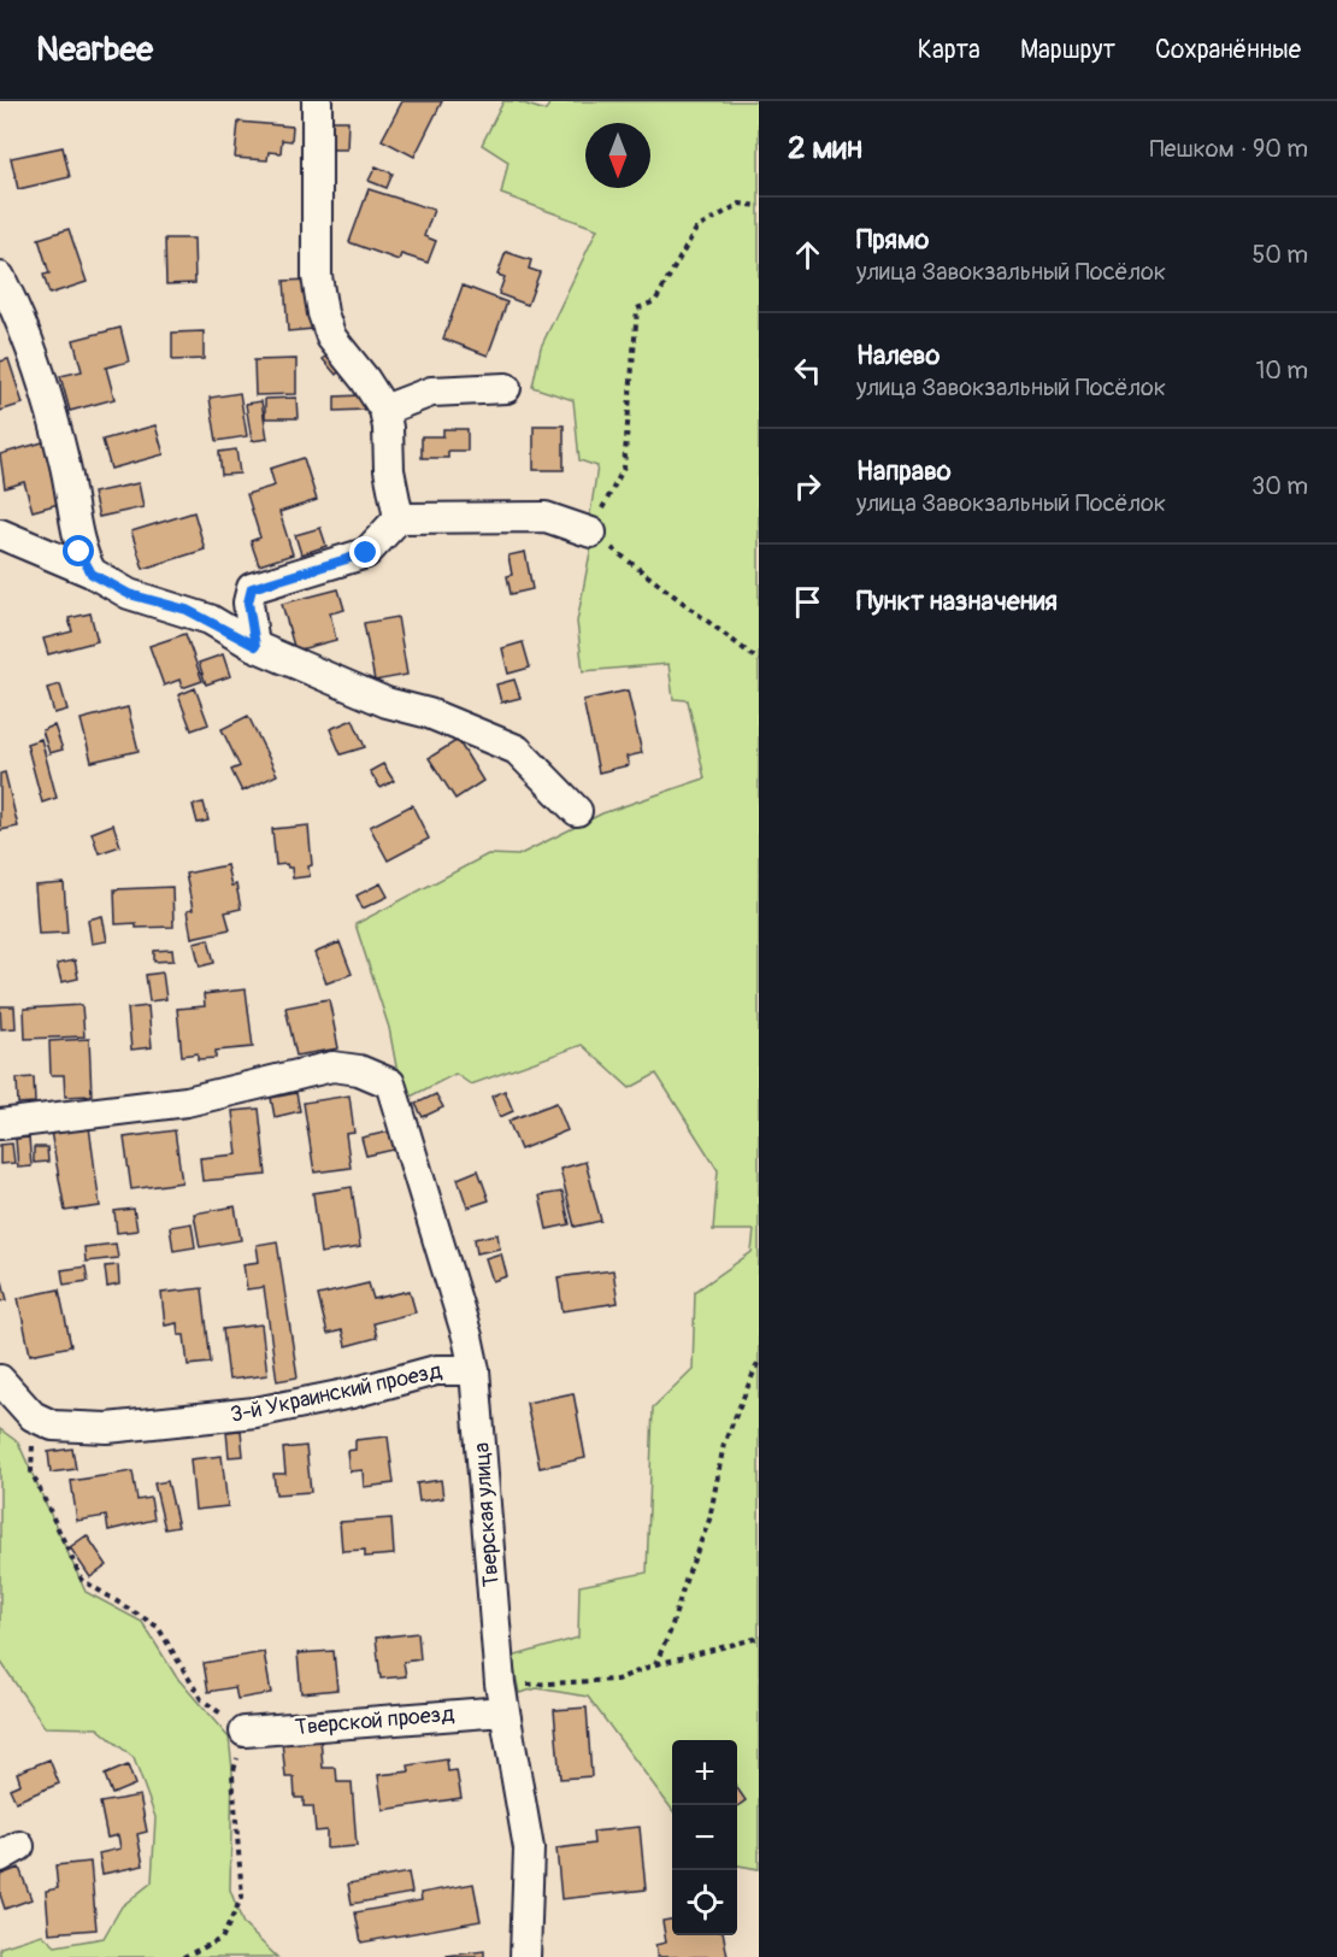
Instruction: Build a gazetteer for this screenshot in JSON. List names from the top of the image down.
{
  "streets": {
    "street": ["3-й Украинский проезд", "Тверская улица", "Тверской проезд"]
  },
  "crossings": [
    ["3-й Украинский проезд", "Тверская улица"],
    ["Тверская улица", "Тверской проезд"]
  ],
  "north": "bottom",
  "page": {
    "header": "Nearbee",
    "nav": ["Карта", "Маршрут", "Сохранённые"],
    "heading": ["2 мин", "Пешком · 90 m"],
    "list": [
      ["Прямо", "улица Завокзальный Посёлок", "50 m"],
      ["Налево", "улица Завокзальный Посёлок", "10 m"],
      ["Направо", "улица Завокзальный Посёлок", "30 m"],
      "Пункт назначения"
    ],
    "map_buttons": ["+", "−"]
  }
}
